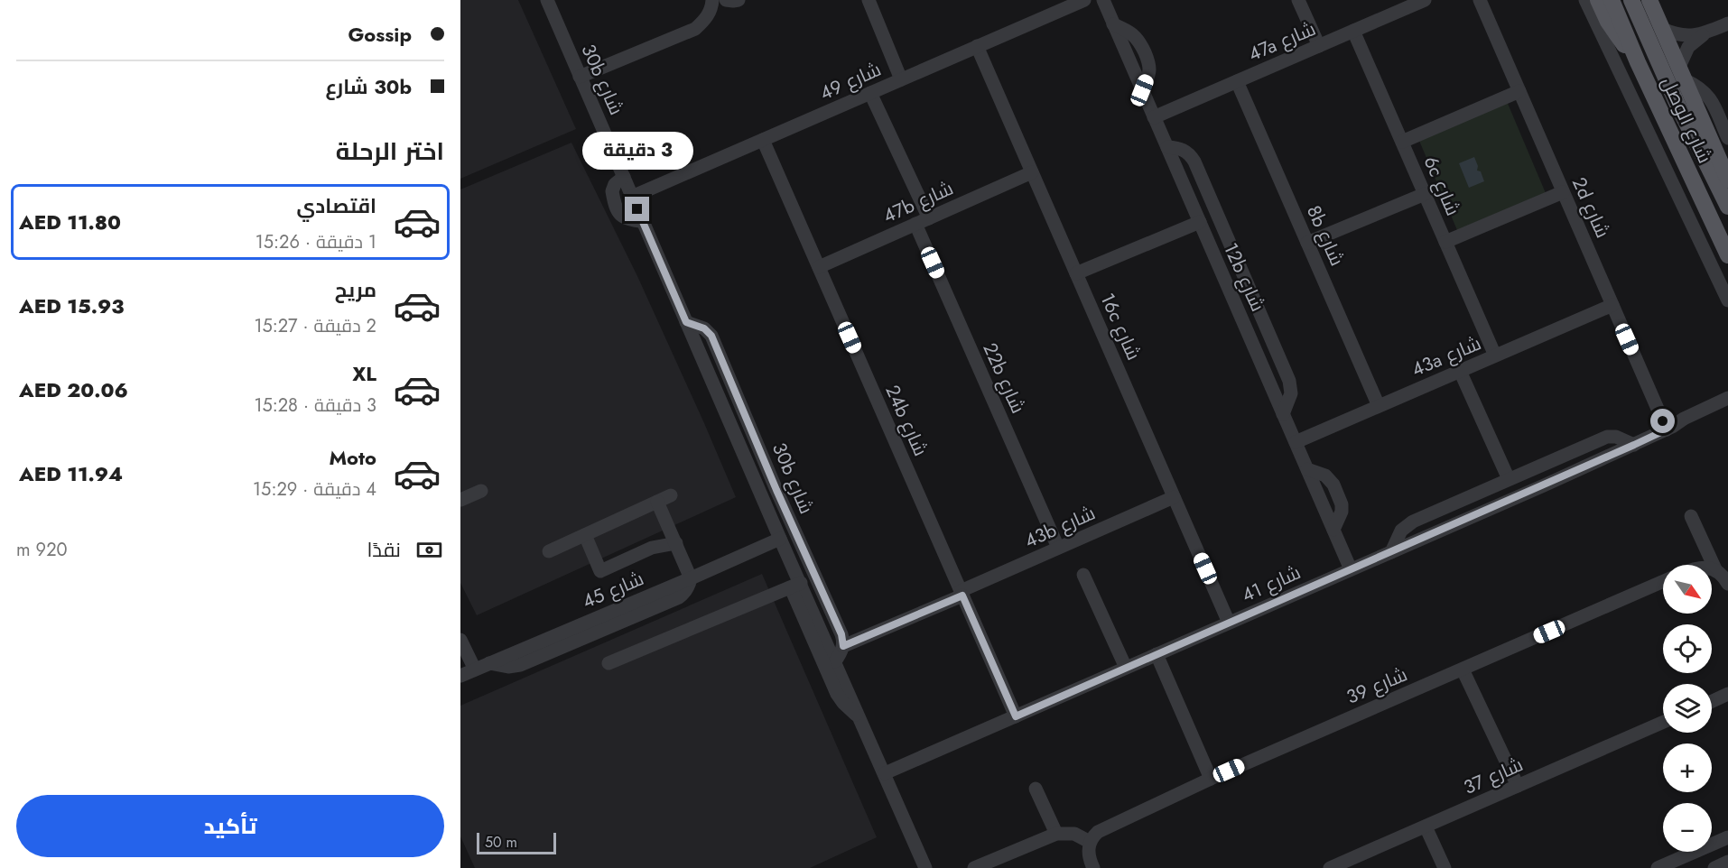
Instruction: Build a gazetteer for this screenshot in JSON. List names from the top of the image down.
{
  "streets": {
    "main road": ["شارع الوصل"],
    "street": [
      "47a شارع",
      "30b شارع",
      "شارع 49",
      "6c شارع",
      "47b شارع",
      "2d شارع",
      "8b شارع",
      "12b شارع",
      "16c شارع",
      "43a شارع",
      "22b شارع",
      "24b شارع",
      "43b شارع",
      "شارع 41",
      "شارع 45",
      "شارع 39",
      "شارع 37"
    ]
  },
  "crossings": [
    ["47a شارع", "6c شارع"],
    ["47a شارع", "8b شارع"],
    ["47a شارع", "12b شارع"],
    ["30b شارع", "شارع 49"],
    ["30b شارع", "43b شارع"],
    ["30b شارع", "شارع 41"],
    ["30b شارع", "شارع 45"],
    ["شارع 49", "16c شارع"],
    ["شارع 49", "24b شارع"],
    ["6c شارع", "43a شارع"],
    ["47b شارع", "16c شارع"],
    ["47b شارع", "22b شارع"],
    ["47b شارع", "24b شارع"],
    ["2d شارع", "43a شارع"],
    ["2d شارع", "شارع 41"],
    ["8b شارع", "43a شارع"],
    ["12b شارع", "43a شارع"],
    ["12b شارع", "شارع 41"],
    ["16c شارع", "43b شارع"],
    ["16c شارع", "شارع 41"],
    ["22b شارع", "43b شارع"],
    ["24b شارع", "43b شارع"],
    ["24b شارع", "شارع 41"]
  ],
  "scale_bar": "50 m",
  "north": "bottom right",
  "page": {
    "banner": ["Gossip", "30b شارع"],
    "heading": "اختر الرحلة",
    "bubble": "3 دقيقة",
    "list": [
      {
        "name": "اقتصادي",
        "note": "1 دقيقة · 15:26",
        "value": "AED 11.80"
      },
      {
        "name": "مريح",
        "note": "2 دقيقة · 15:27",
        "value": "AED 15.93"
      },
      {
        "name": "XL",
        "note": "3 دقيقة · 15:28",
        "value": "AED 20.06"
      },
      {
        "name": "Moto",
        "note": "4 دقيقة · 15:29",
        "value": "AED 11.94"
      }
    ],
    "pay": ["نقدًا", "920 m"],
    "map_buttons": ["+", "−"],
    "buttons": "تأكيد",
    "scale": "50 m"
  }
}
